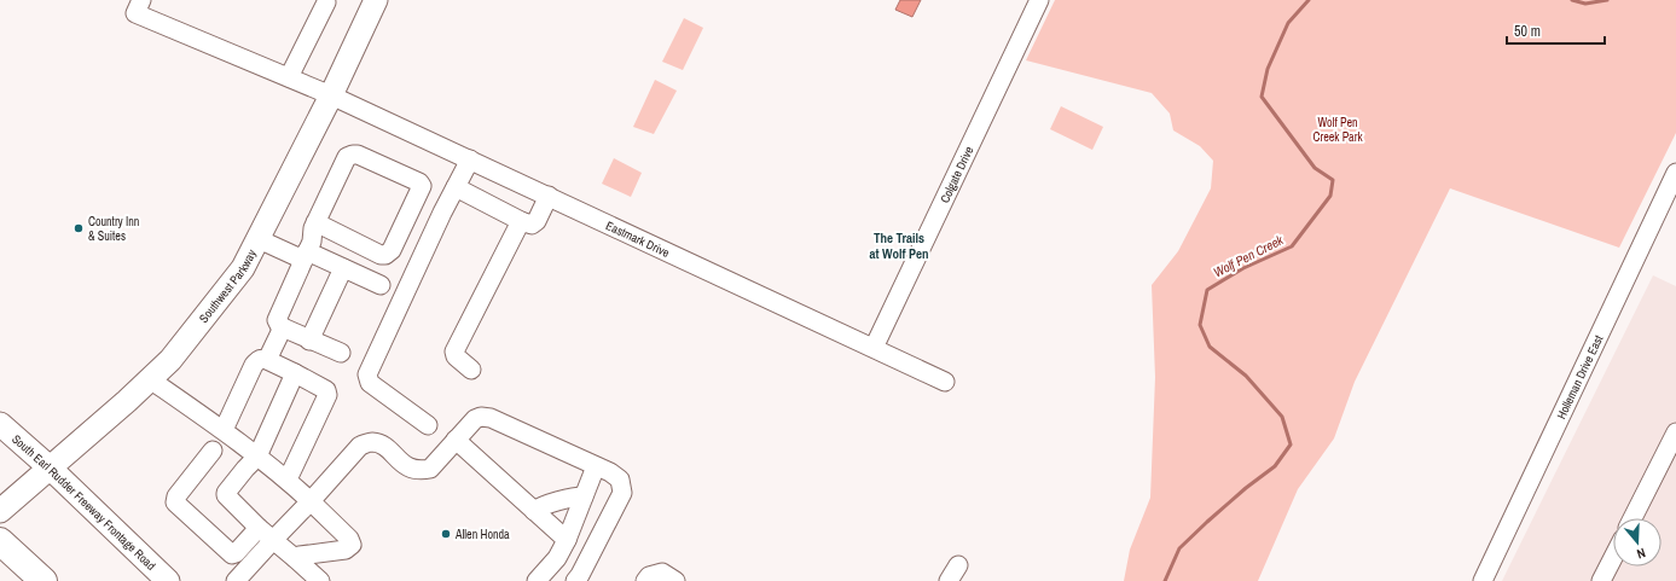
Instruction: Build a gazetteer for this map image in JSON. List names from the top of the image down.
{
  "streets": {
    "main road": ["Southwest Parkway", "South Earl Rudder Freeway Frontage Road"],
    "street": ["Colgate Drive", "Eastmark Drive", "Holleman Drive East"]
  },
  "crossings": [
    ["Colgate Drive", "Eastmark Drive"],
    ["Eastmark Drive", "Southwest Parkway"],
    ["Southwest Parkway", "South Earl Rudder Freeway Frontage Road"]
  ],
  "districts": ["The Trails at Wolf Pen"],
  "water": ["Wolf Pen Creek"],
  "parks": ["Wolf Pen Creek Park"],
  "places": ["Country Inn & Suites", "Allen Honda"],
  "scale_bar": "50 m",
  "north": "bottom"
}
